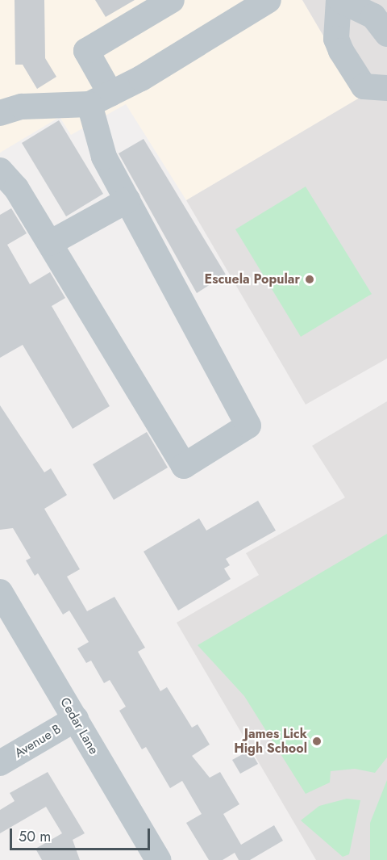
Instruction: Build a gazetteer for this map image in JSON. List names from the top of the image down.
{
  "streets": {
    "street": ["Cedar Lane", "Avenue B"]
  },
  "crossings": [
    ["Cedar Lane", "Avenue B"]
  ],
  "places": ["Escuela Popular", "James Lick High School"],
  "scale_bar": "50 m"
}
